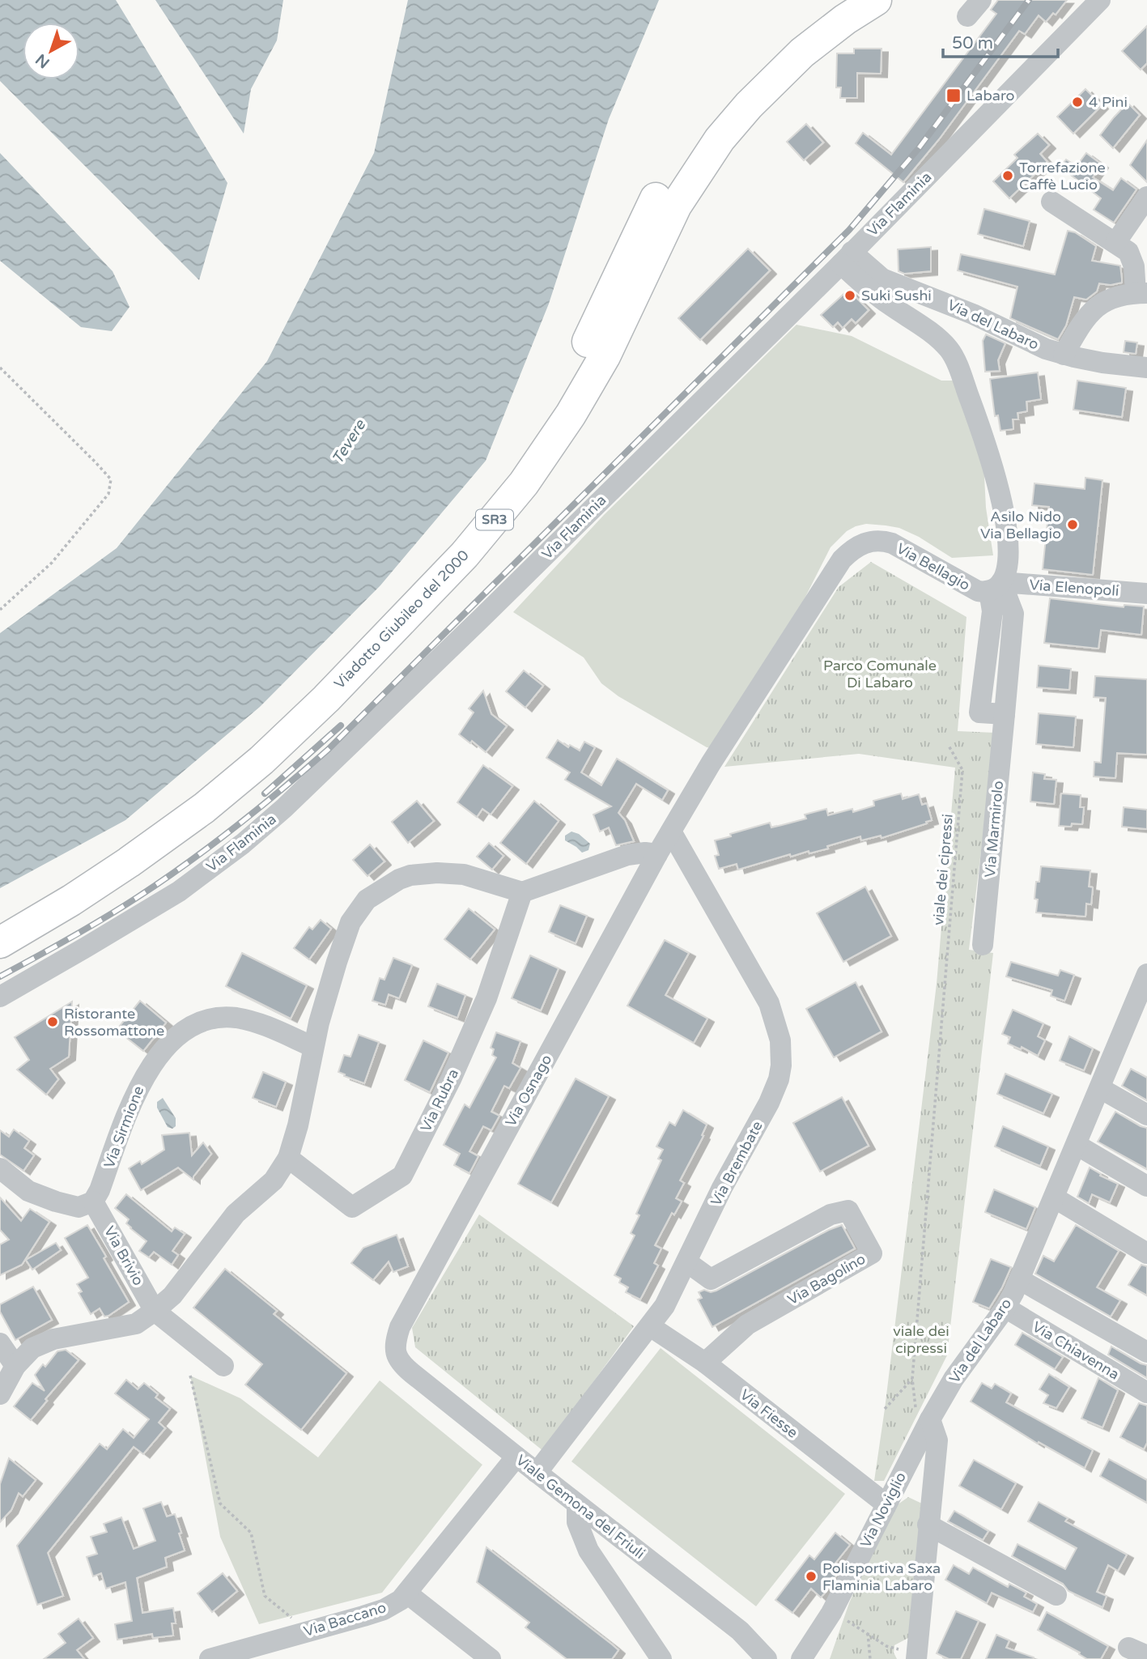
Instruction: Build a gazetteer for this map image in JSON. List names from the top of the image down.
{
  "streets": {
    "highway": ["SR3", "Viadotto Giubileo del 2000"],
    "street": [
      "Via Flaminia",
      "Via del Labaro",
      "Via Bellagio",
      "Via Elenopoli",
      "Via Marmirolo",
      "Via Osnago",
      "Via Rubra",
      "Via Sirmione",
      "Via Brembate",
      "Via Brivio",
      "Via Bagolino",
      "Via Chiavenna",
      "Via Fiesse",
      "Viale Gemona del Friuli",
      "Via Noviglio",
      "Via Baccano"
    ],
    "path": ["viale dei cipressi"]
  },
  "crossings": [
    ["Via Flaminia", "Via del Labaro"],
    ["Via del Labaro", "Via Chiavenna"],
    ["Via del Labaro", "Via Noviglio"],
    ["Via Bellagio", "Via Elenopoli"],
    ["Via Bellagio", "Via Marmirolo"],
    ["Via Bellagio", "Via Osnago"],
    ["Via Bellagio", "Via Brembate"],
    ["Via Elenopoli", "Via Marmirolo"],
    ["viale dei cipressi", "Via Noviglio"],
    ["Via Osnago", "Via Brembate"],
    ["Via Osnago", "Viale Gemona del Friuli"],
    ["Via Sirmione", "Via Brivio"],
    ["Via Brembate", "Via Bagolino"],
    ["Via Brembate", "Via Fiesse"],
    ["Via Brembate", "Viale Gemona del Friuli"],
    ["Via Bagolino", "Via Fiesse"],
    ["Via Fiesse", "Via Noviglio"],
    ["Viale Gemona del Friuli", "Via Baccano"]
  ],
  "water": ["Tevere"],
  "parks": ["Parco Comunale Di Labaro", "viale dei cipressi"],
  "places": {
    "transit": ["Labaro"],
    "other": [
      "4 Pini",
      "Torrefazione Caffè Lucio",
      "Suki Sushi",
      "Asilo Nido Via Bellagio",
      "Ristorante Rossomattone",
      "Polisportiva Saxa Flaminia Labaro"
    ]
  },
  "scale_bar": "50 m",
  "north": "bottom left"
}
